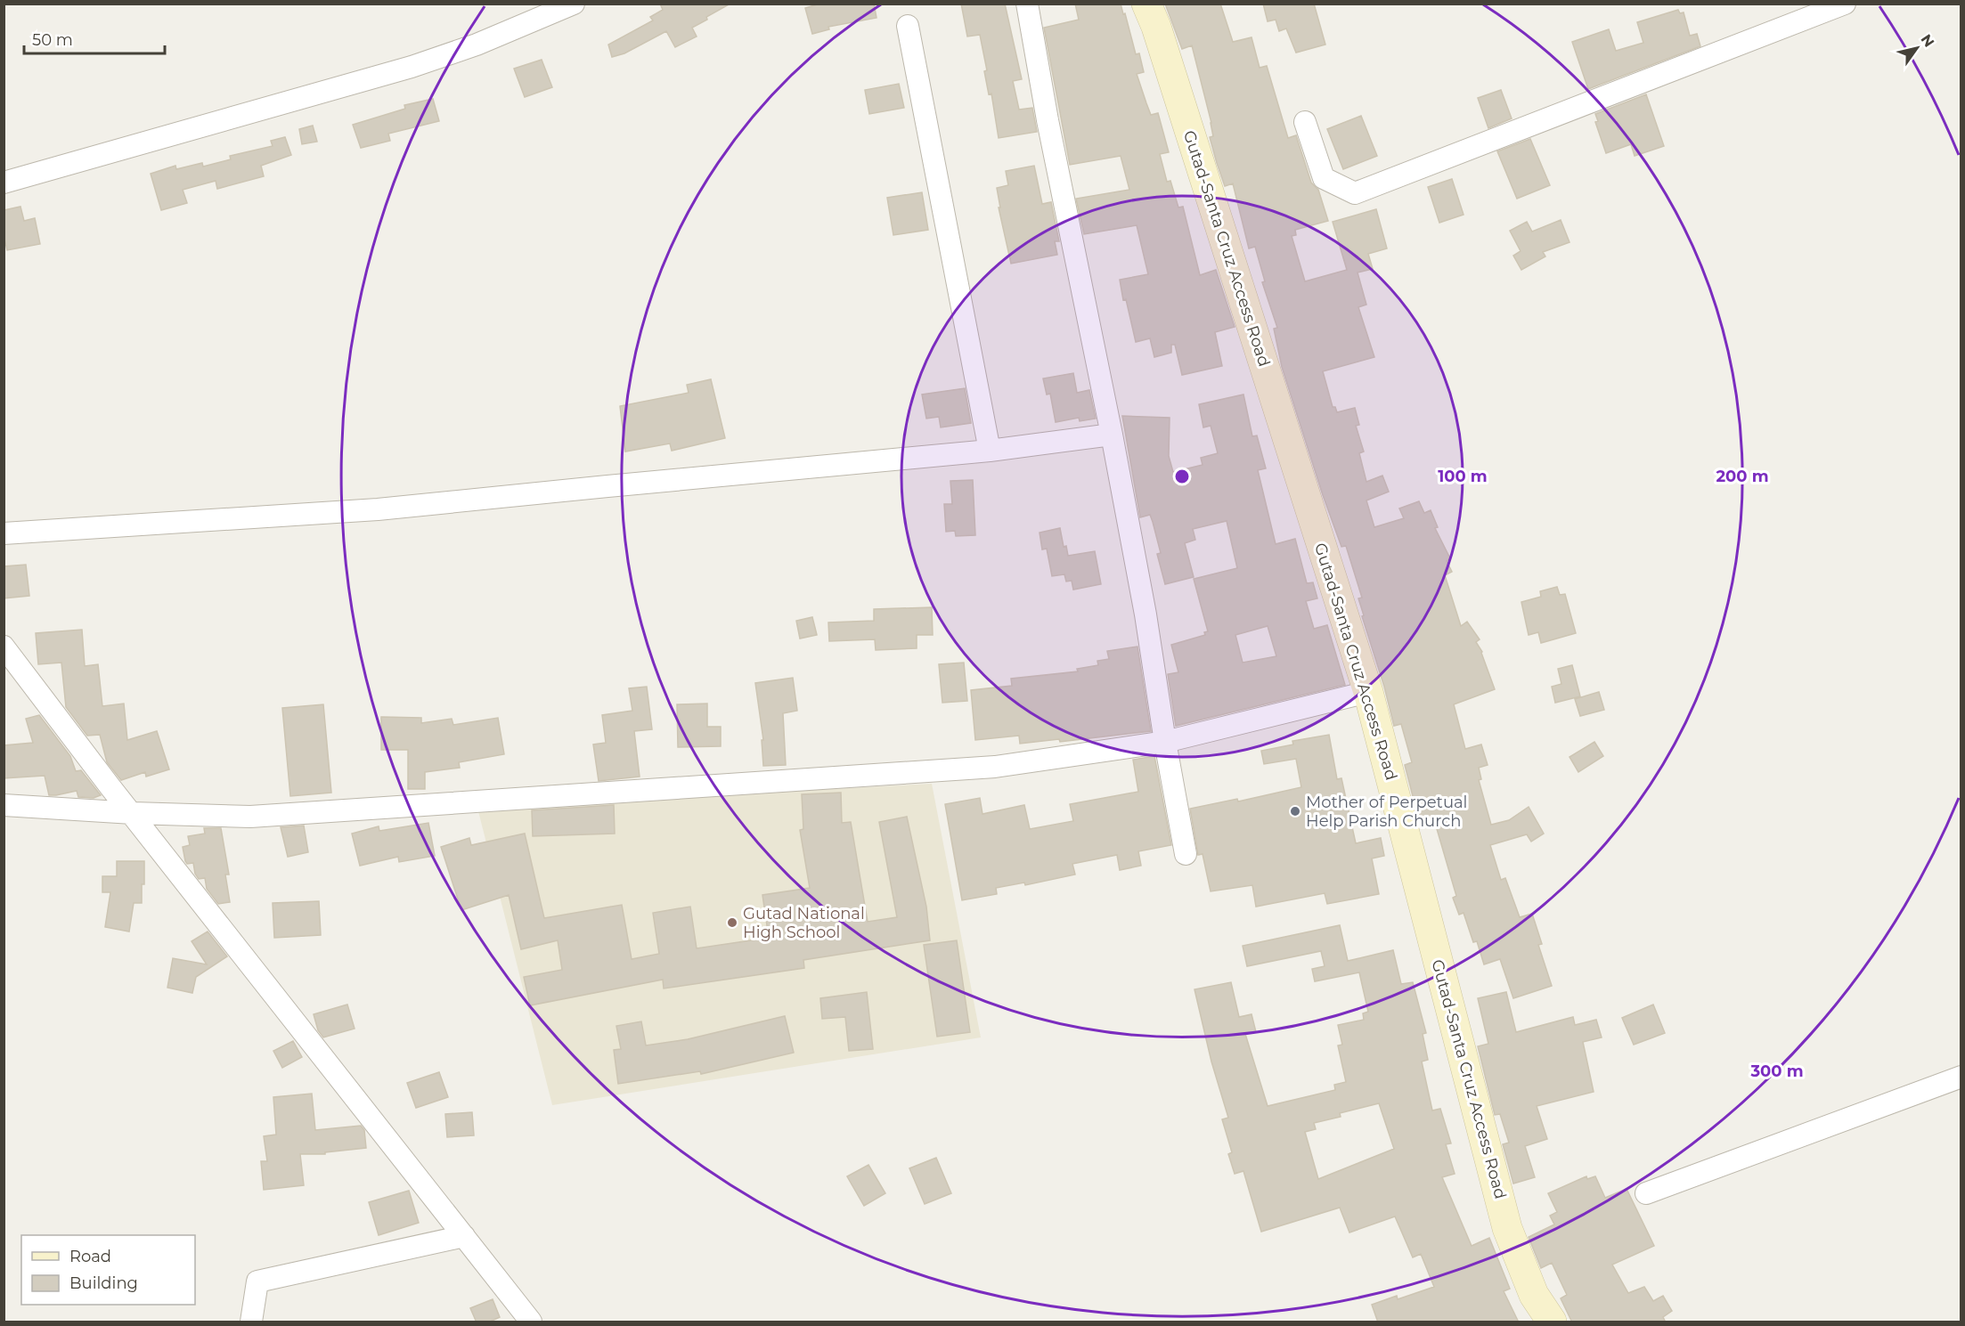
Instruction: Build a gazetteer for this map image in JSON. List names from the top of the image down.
{
  "streets": {
    "main road": ["Gutad-Santa Cruz Access Road"]
  },
  "places": ["Mother of Perpetual Help Parish Church", "Gutad National High School"],
  "legend": ["Road", "Building"],
  "scale_bar": "50 m",
  "north": "top right",
  "rings": ["100 m", "200 m", "300 m"]
}
